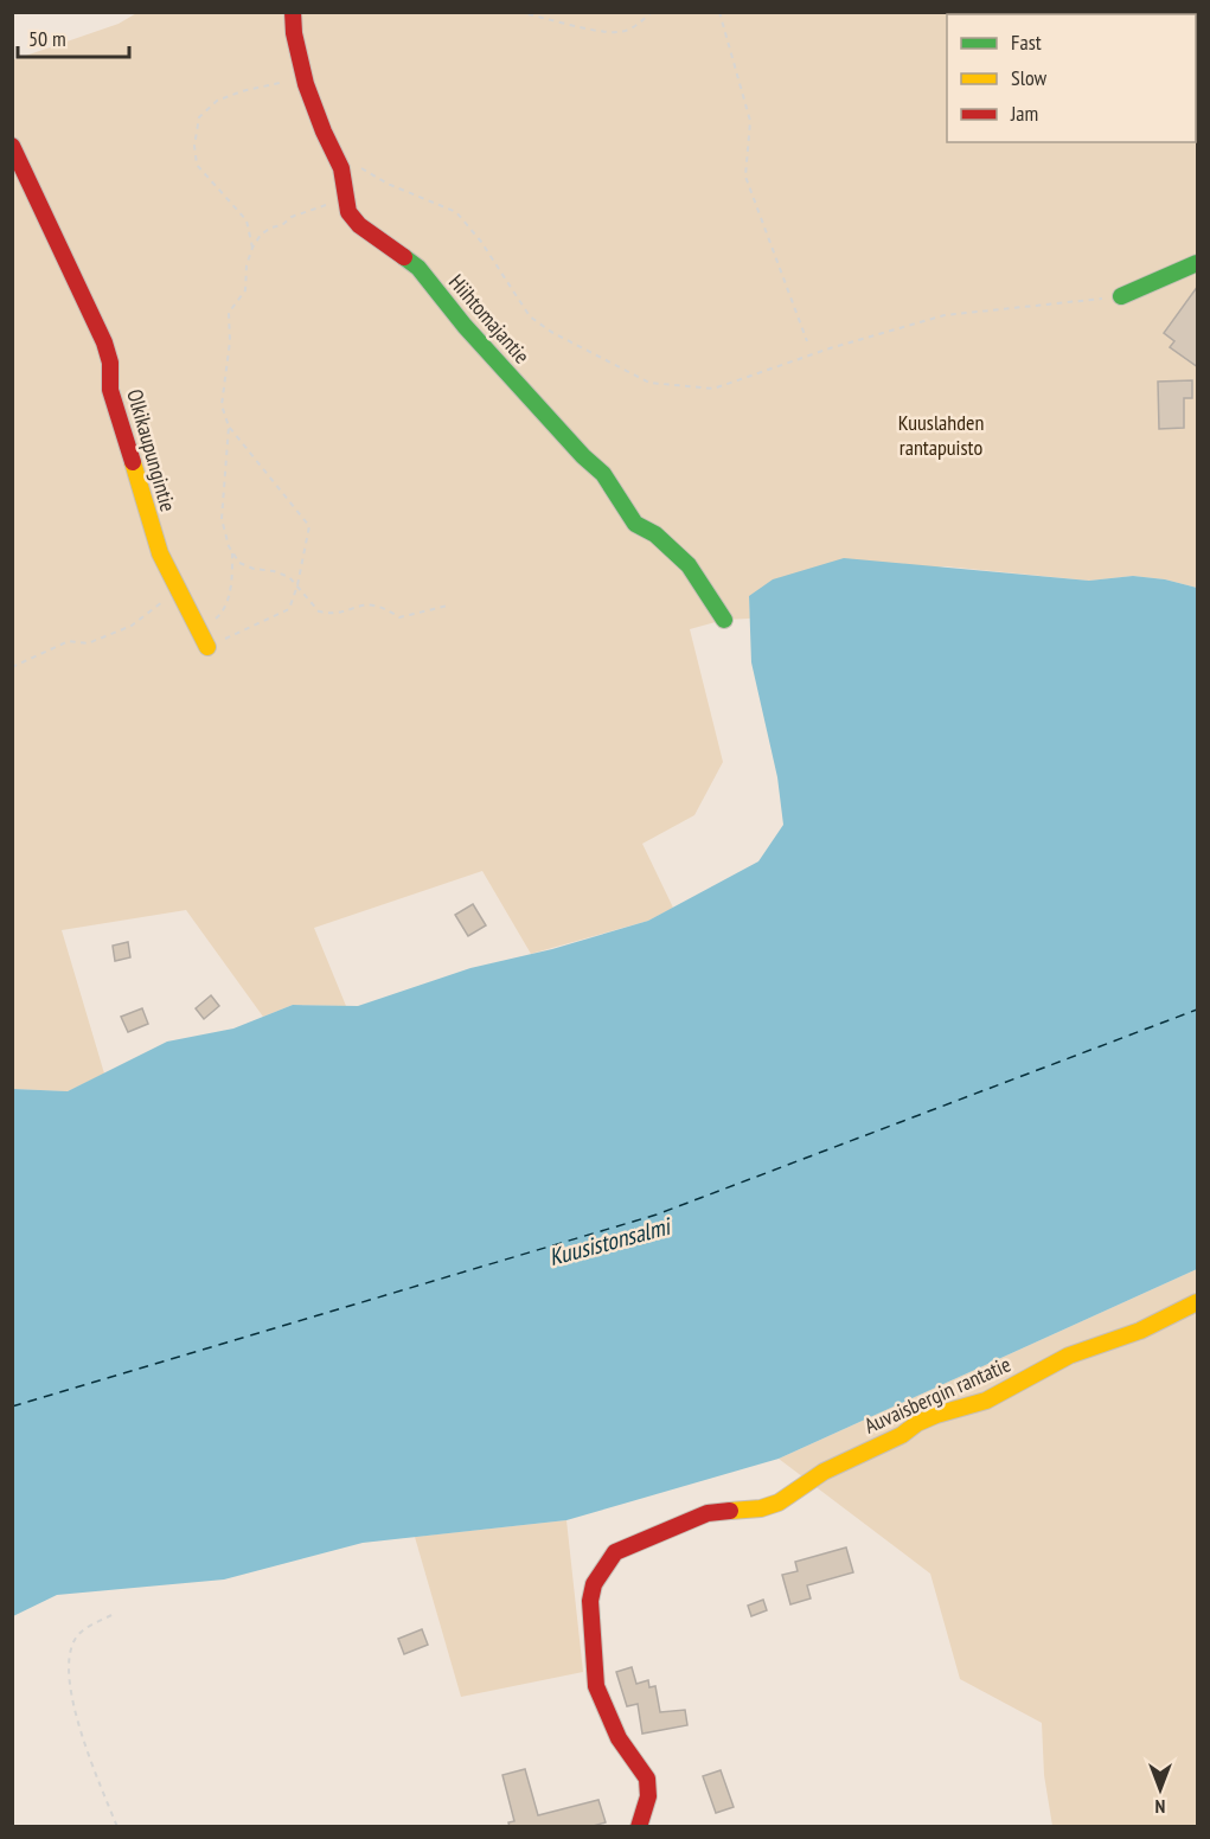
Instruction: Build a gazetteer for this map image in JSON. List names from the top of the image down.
{
  "streets": {
    "street": ["Hiihtomajantie", "Olkikaupungintie", "Auvaisbergin rantatie"]
  },
  "water": ["Kuusistonsalmi"],
  "parks": ["Kuuslahden rantapuisto"],
  "legend": ["Fast", "Slow", "Jam"],
  "scale_bar": "50 m",
  "north": "bottom"
}
